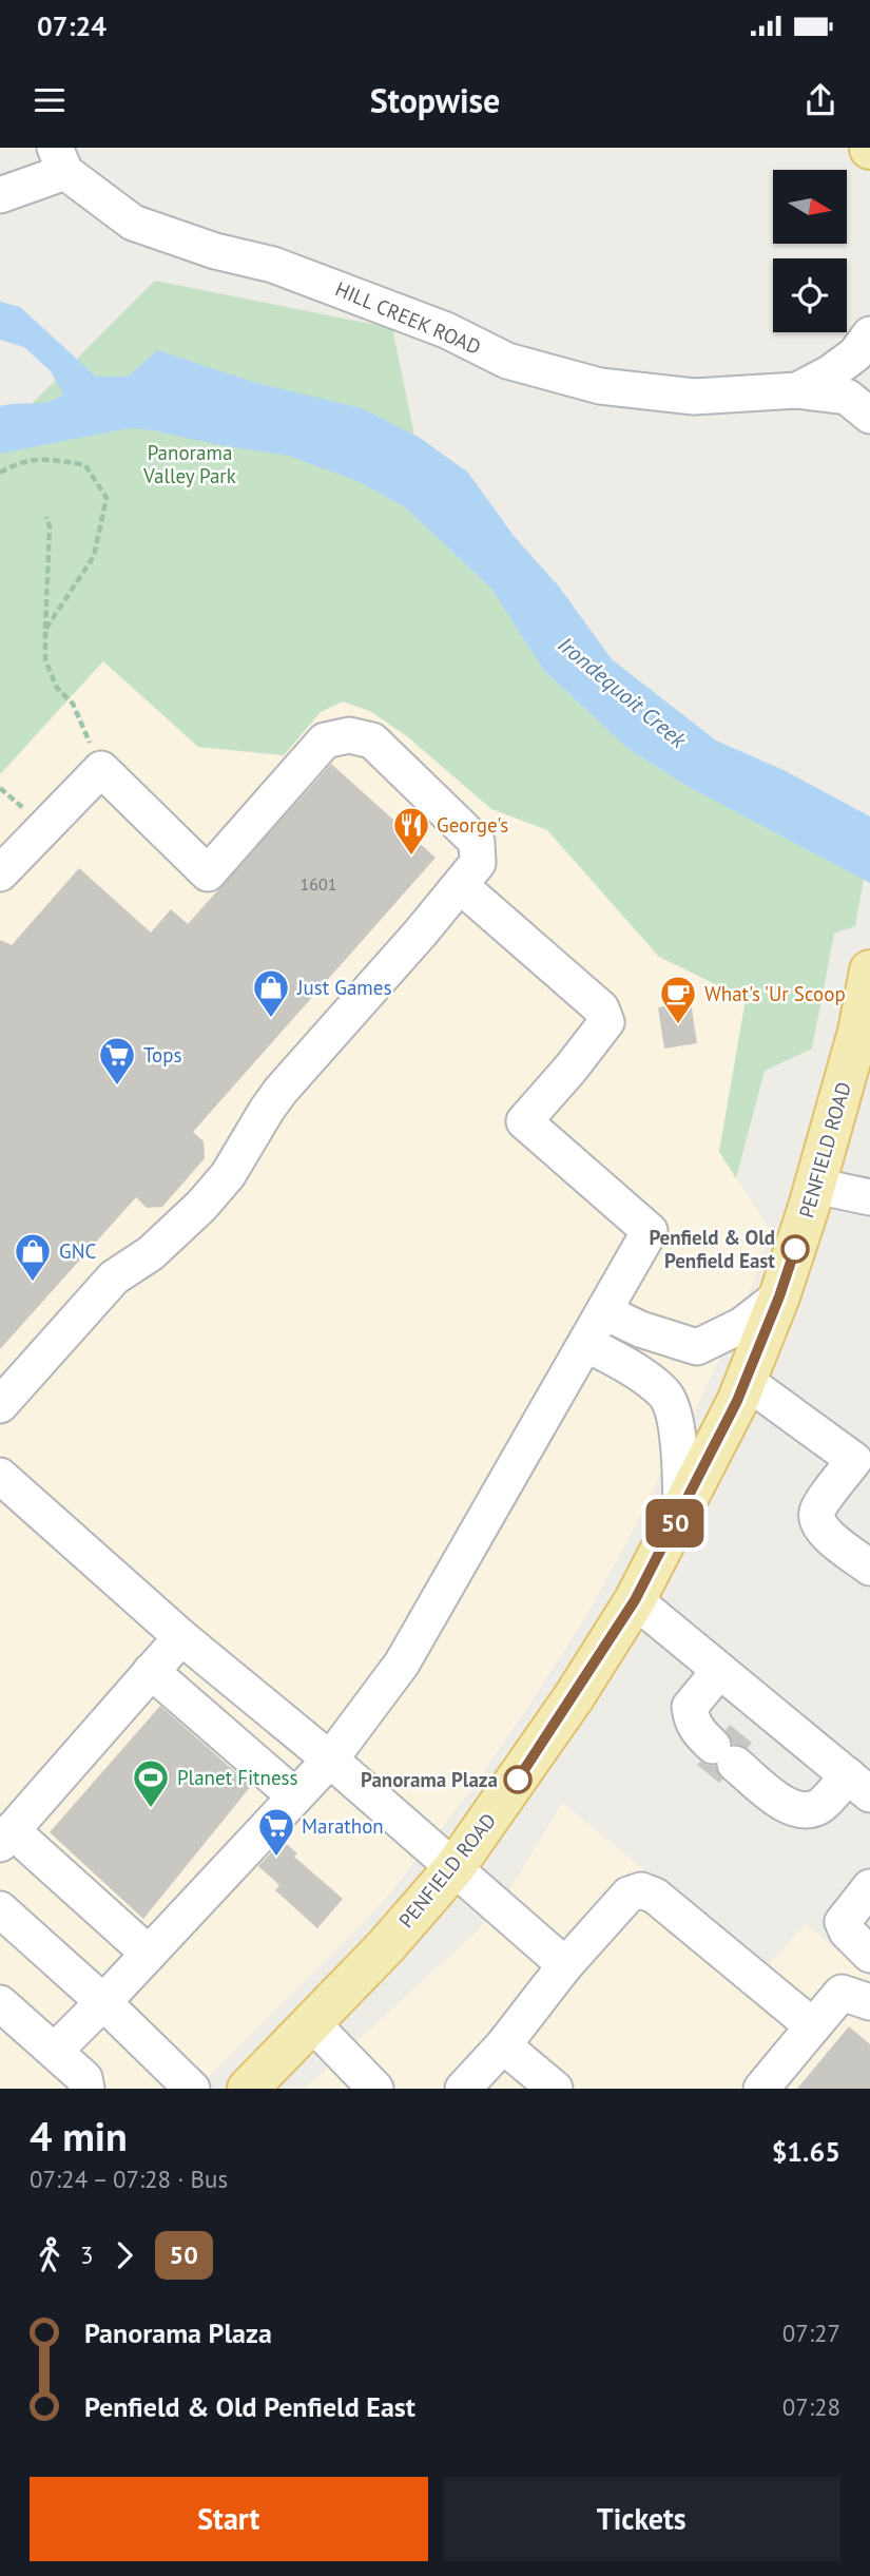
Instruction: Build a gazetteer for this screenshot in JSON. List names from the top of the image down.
{
  "streets": {
    "main road": ["PENFIELD ROAD"],
    "street": ["HILL CREEK ROAD"]
  },
  "water": ["Irondequoit Creek"],
  "parks": ["Panorama Valley Park"],
  "places": {
    "restaurant": ["George's"],
    "shop": ["Just Games", "GNC"],
    "cafe": ["What's 'Ur Scoop"],
    "supermarket": ["Tops", "Marathon"],
    "other": ["Penfield & Old Penfield East", "Panorama Plaza"],
    "sports": ["Planet Fitness"]
  },
  "lines": ["bus line 50"],
  "house_numbers": ["1601"],
  "north": "right",
  "page": {
    "status": "07:24",
    "header": "Stopwise",
    "on_map": "50",
    "heading": ["4 min", "07:24 – 07:28 · Bus", "$1.65"],
    "legs": ["3", "50"],
    "list": [
      {
        "name": "Panorama Plaza",
        "value": "07:27"
      },
      {
        "name": "Penfield & Old Penfield East",
        "value": "07:28"
      }
    ],
    "buttons": ["Start", "Tickets"]
  }
}
